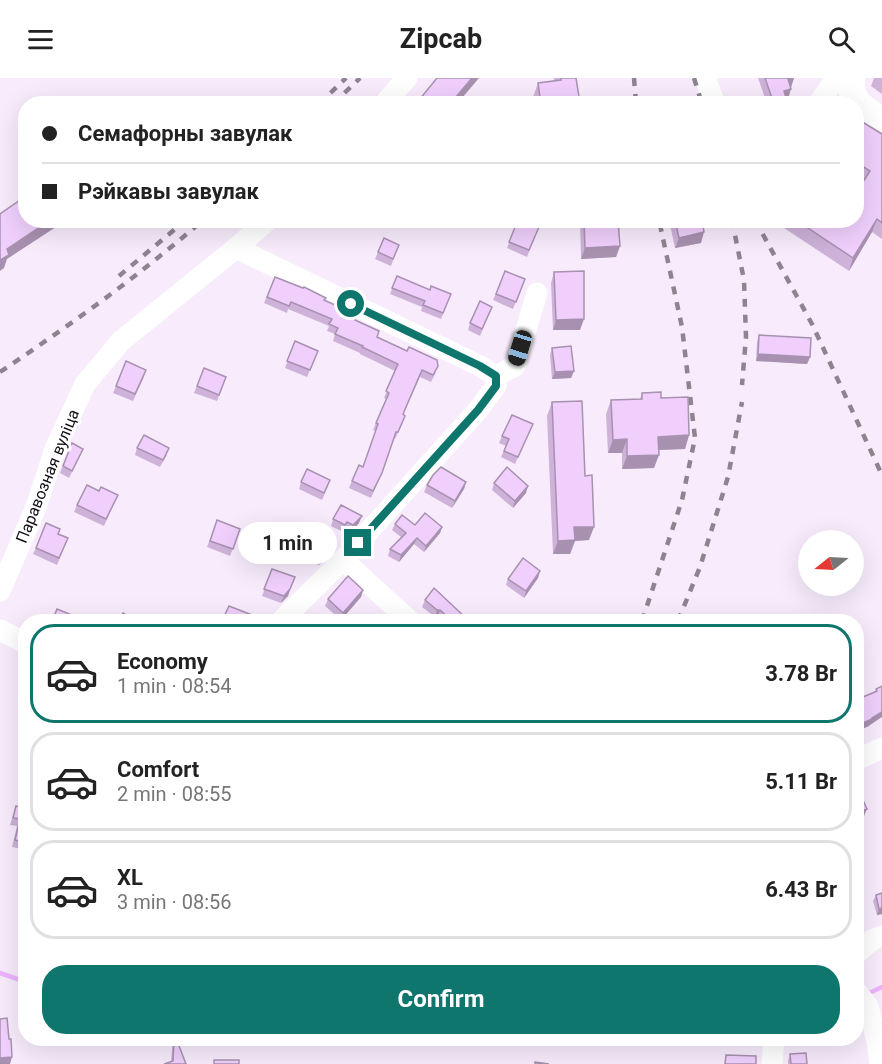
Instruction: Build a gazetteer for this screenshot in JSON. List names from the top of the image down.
{
  "streets": {
    "street": ["Паравозная вуліца"]
  },
  "north": "left",
  "page": {
    "header": "Zipcab",
    "banner": ["Семафорны завулак", "Рэйкавы завулак"],
    "bubble": "1 min",
    "list": [
      {
        "name": "Economy",
        "note": "1 min · 08:54",
        "value": "3.78 Br"
      },
      {
        "name": "Comfort",
        "note": "2 min · 08:55",
        "value": "5.11 Br"
      },
      {
        "name": "XL",
        "note": "3 min · 08:56",
        "value": "6.43 Br"
      }
    ],
    "buttons": "Confirm"
  }
}
